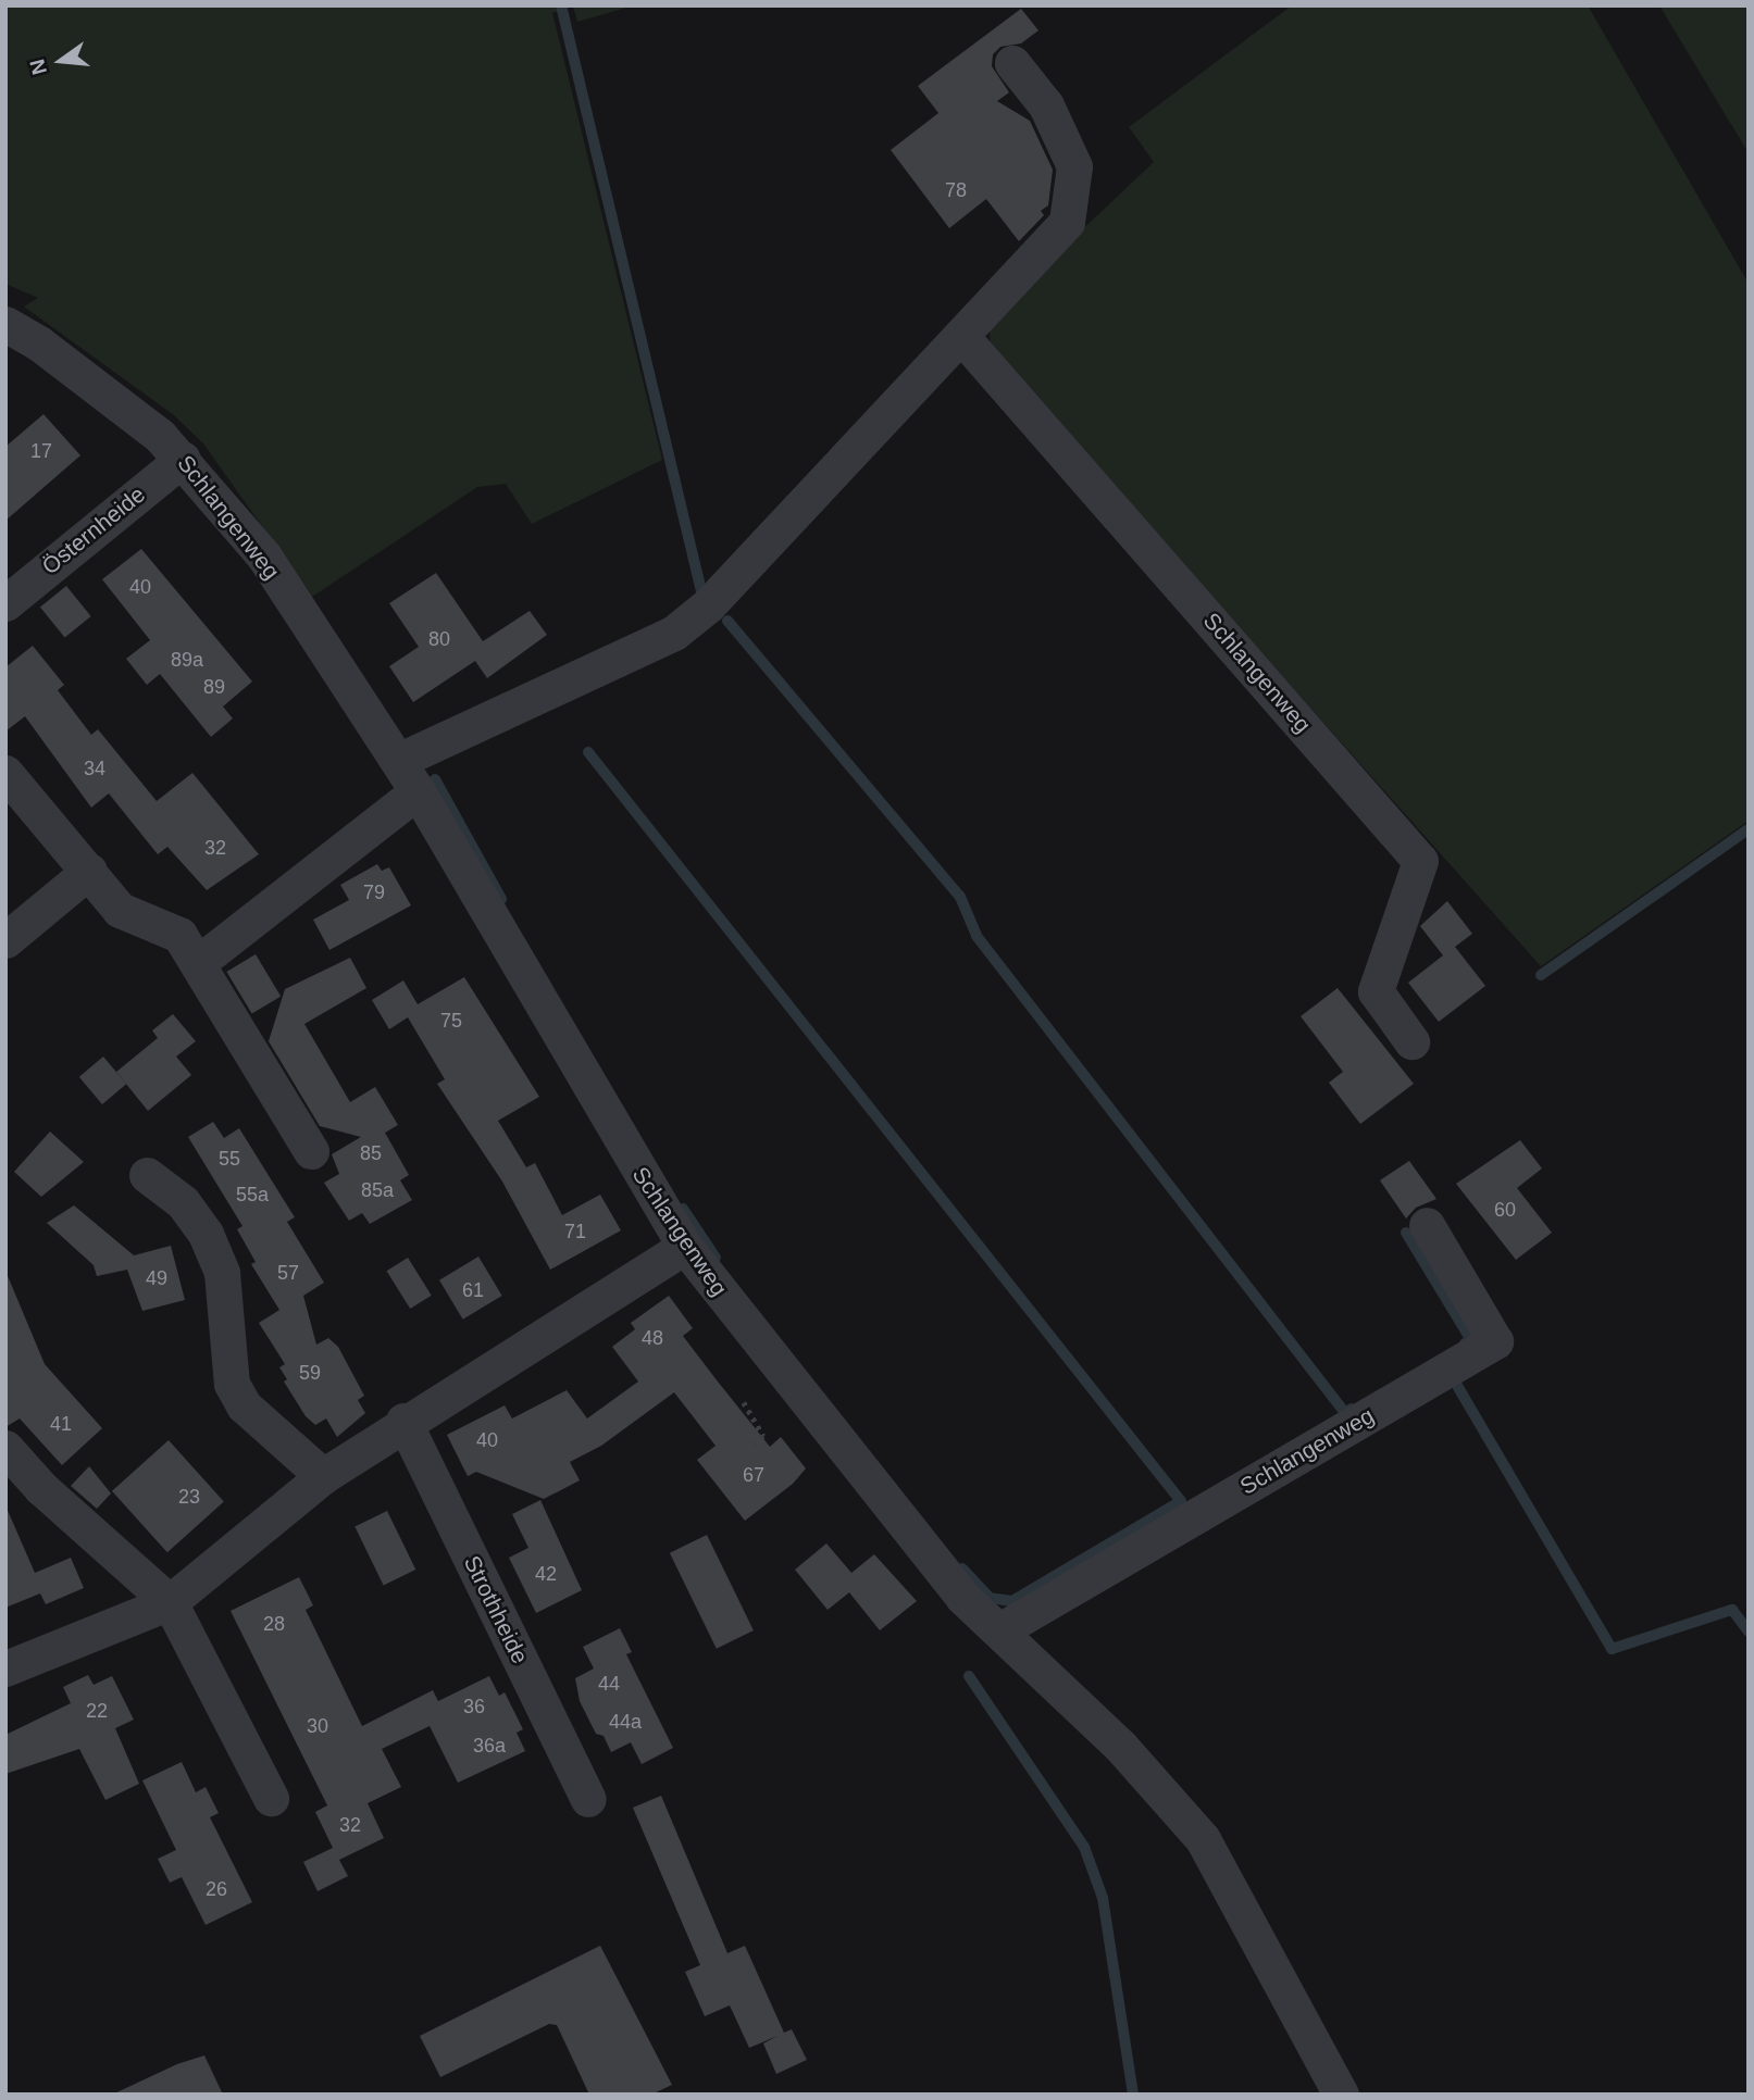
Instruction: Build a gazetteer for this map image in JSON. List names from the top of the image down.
{
  "streets": {
    "street": ["Schlangenweg", "Östernheide", "Strothheide"]
  },
  "crossings": [
    ["Schlangenweg", "Östernheide"]
  ],
  "house_numbers": [
    "78",
    "17",
    "40",
    "80",
    "89a",
    "89",
    "34",
    "32",
    "79",
    "75",
    "85",
    "55",
    "85a",
    "55a",
    "60",
    "71",
    "57",
    "49",
    "61",
    "48",
    "59",
    "41",
    "40",
    "67",
    "23",
    "42",
    "28",
    "44",
    "36",
    "22",
    "44a",
    "30",
    "36a",
    "32",
    "26"
  ],
  "north": "left"
}
